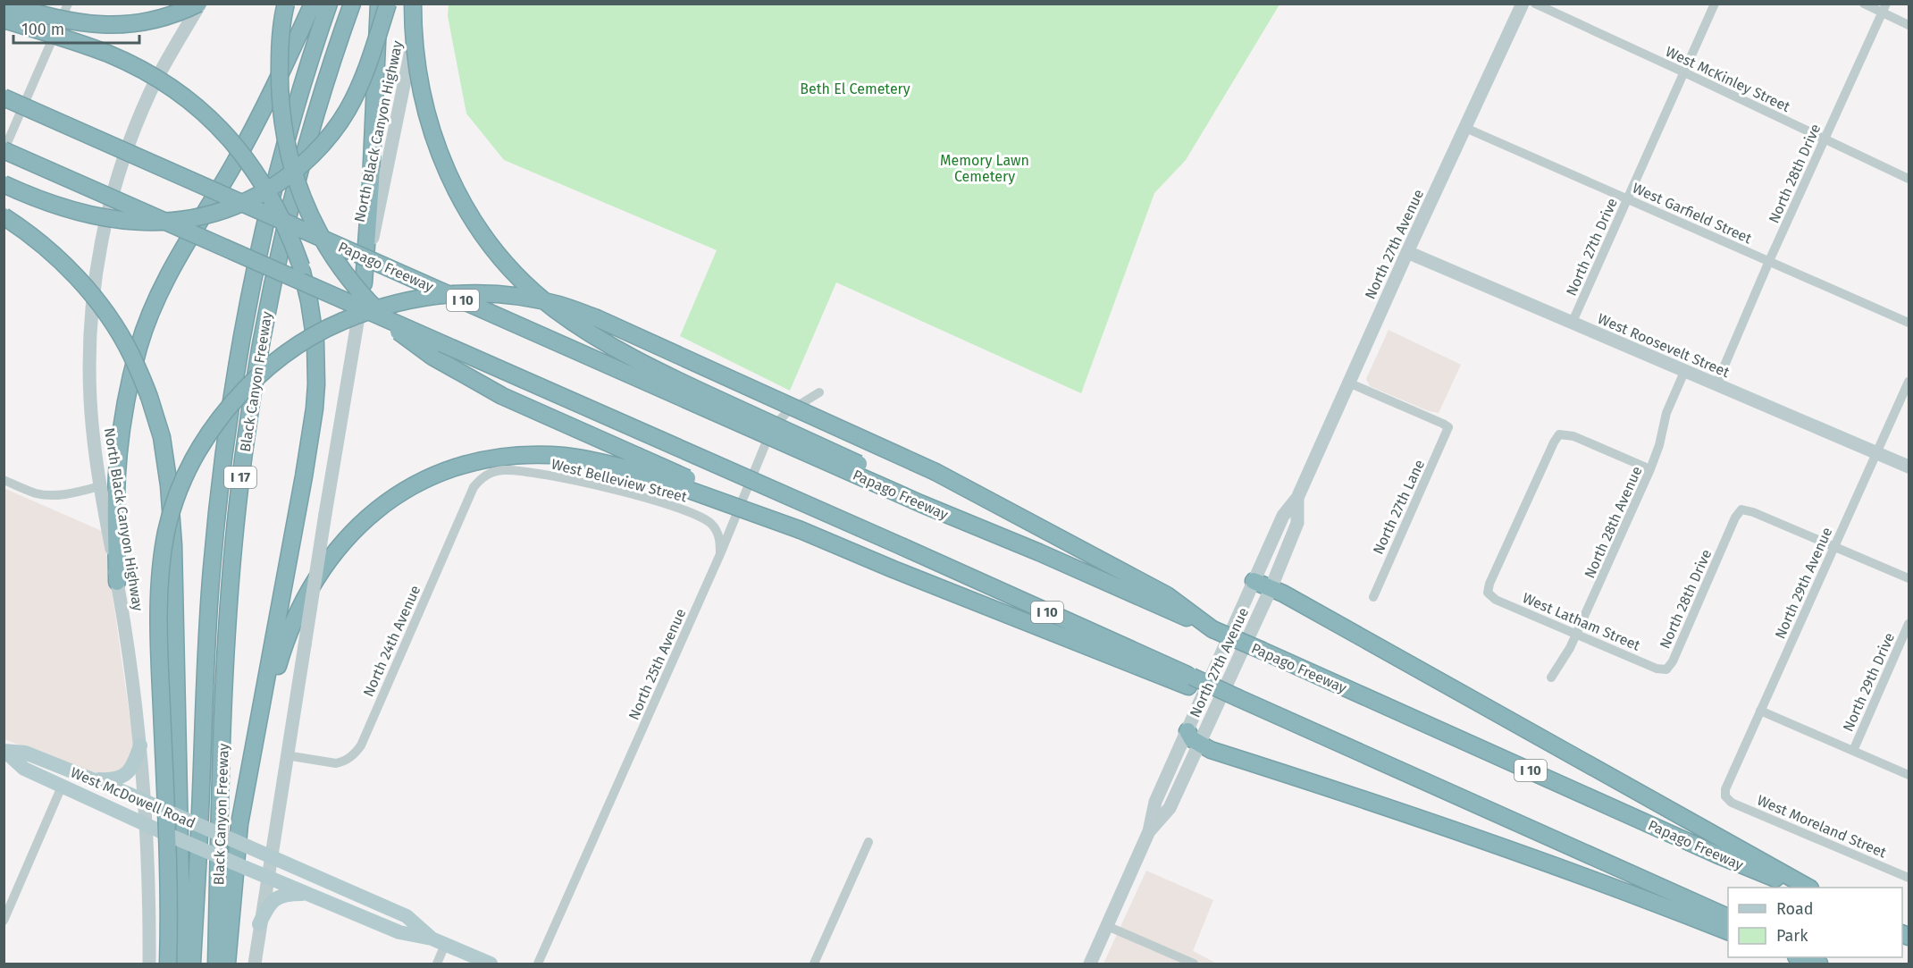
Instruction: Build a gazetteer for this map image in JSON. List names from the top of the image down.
{
  "streets": {
    "highway": [
      "Papago Freeway",
      "I 10",
      "Black Canyon Freeway",
      "I 17"
    ],
    "main road": [
      "North Black Canyon Highway",
      "North 27th Avenue",
      "West Roosevelt Street",
      "West McDowell Road"
    ],
    "street": [
      "West McKinley Street",
      "North 28th Drive",
      "West Garfield Street",
      "North 27th Drive",
      "West Belleview Street",
      "North 27th Lane",
      "North 28th Avenue",
      "North 29th Avenue",
      "West Latham Street",
      "North 24th Avenue",
      "North 25th Avenue",
      "North 29th Drive",
      "West Moreland Street"
    ]
  },
  "crossings": [
    ["West McKinley Street", "North 28th Drive"],
    ["West McKinley Street", "North 27th Drive"],
    ["North Black Canyon Highway", "North 24th Avenue"],
    ["North Black Canyon Highway", "West McDowell Road"],
    ["North 28th Drive", "West Garfield Street"],
    ["North 28th Drive", "West Roosevelt Street"],
    ["North 28th Drive", "North 29th Avenue"],
    ["North 28th Drive", "West Latham Street"],
    ["West Garfield Street", "North 27th Avenue"],
    ["West Garfield Street", "North 27th Drive"],
    ["North 27th Avenue", "West Roosevelt Street"],
    ["North 27th Avenue", "North 27th Lane"],
    ["North 27th Drive", "West Roosevelt Street"],
    ["West Roosevelt Street", "North 28th Avenue"],
    ["West Roosevelt Street", "North 29th Avenue"],
    ["West Belleview Street", "North 24th Avenue"],
    ["West Belleview Street", "North 25th Avenue"],
    ["North 28th Avenue", "West Latham Street"],
    ["North 29th Avenue", "West Moreland Street"]
  ],
  "parks": ["Beth El Cemetery", "Memory Lawn Cemetery"],
  "legend": ["Road", "Park"],
  "scale_bar": "100 m"
}
